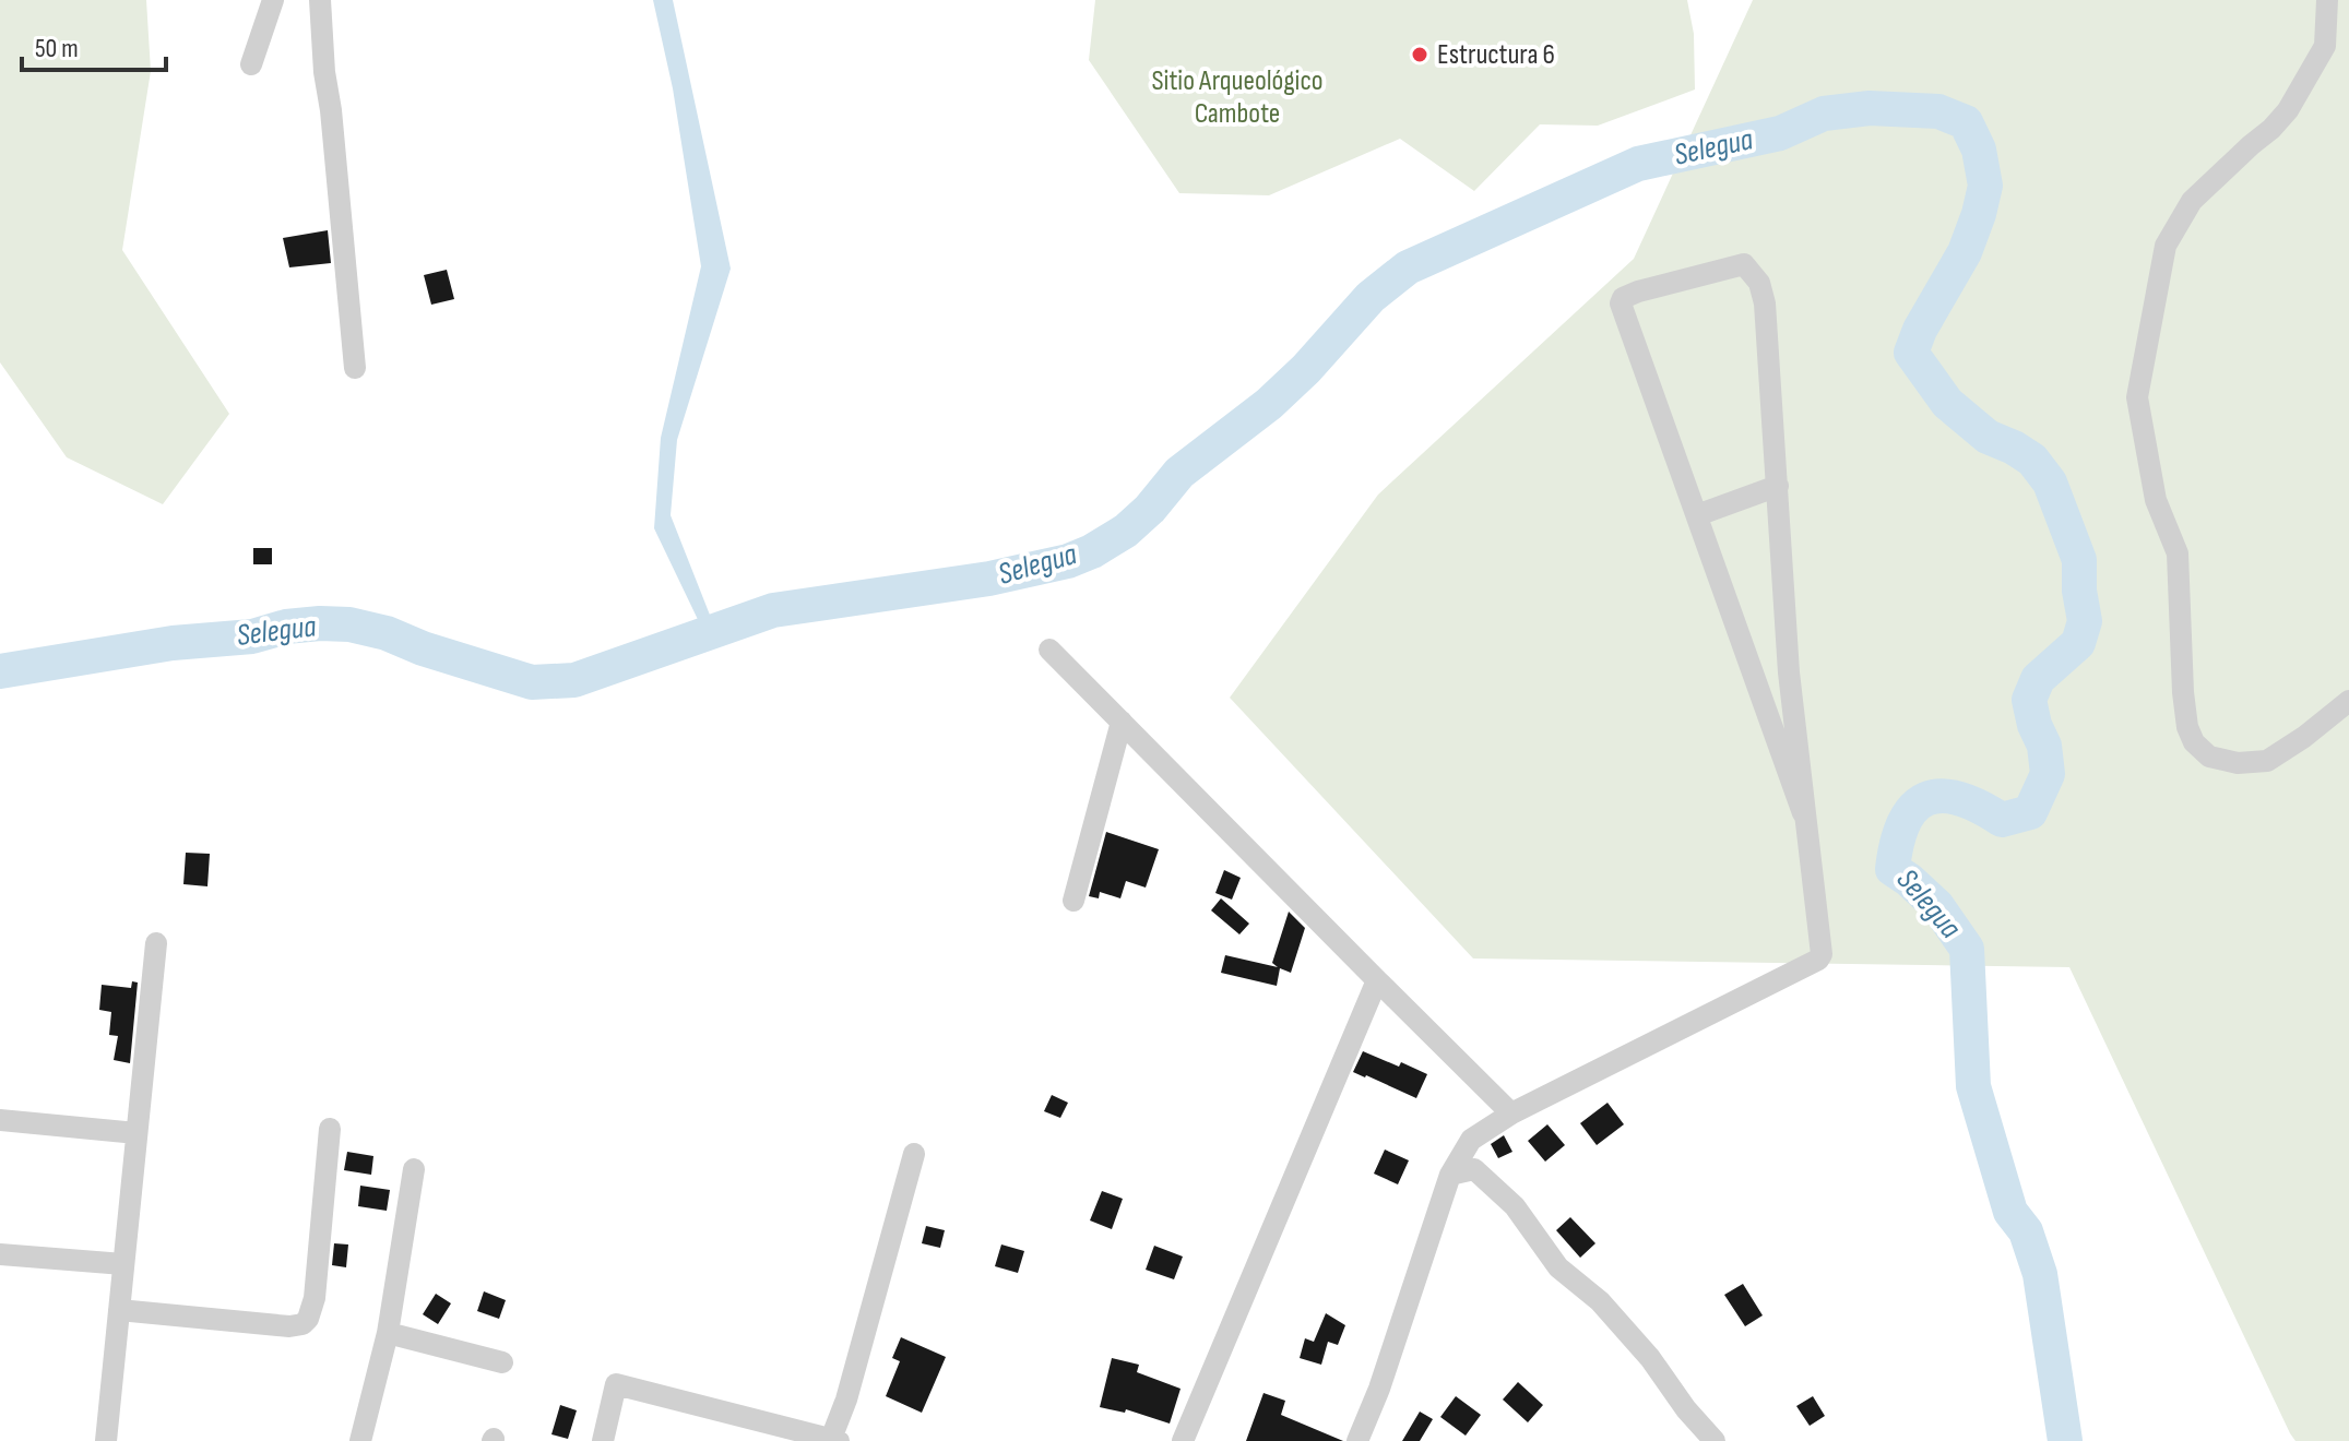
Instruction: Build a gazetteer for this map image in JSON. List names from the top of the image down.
{
  "water": ["Selegua"],
  "parks": ["Sitio Arqueológico Cambote"],
  "places": ["Estructura 6"],
  "scale_bar": "50 m"
}
